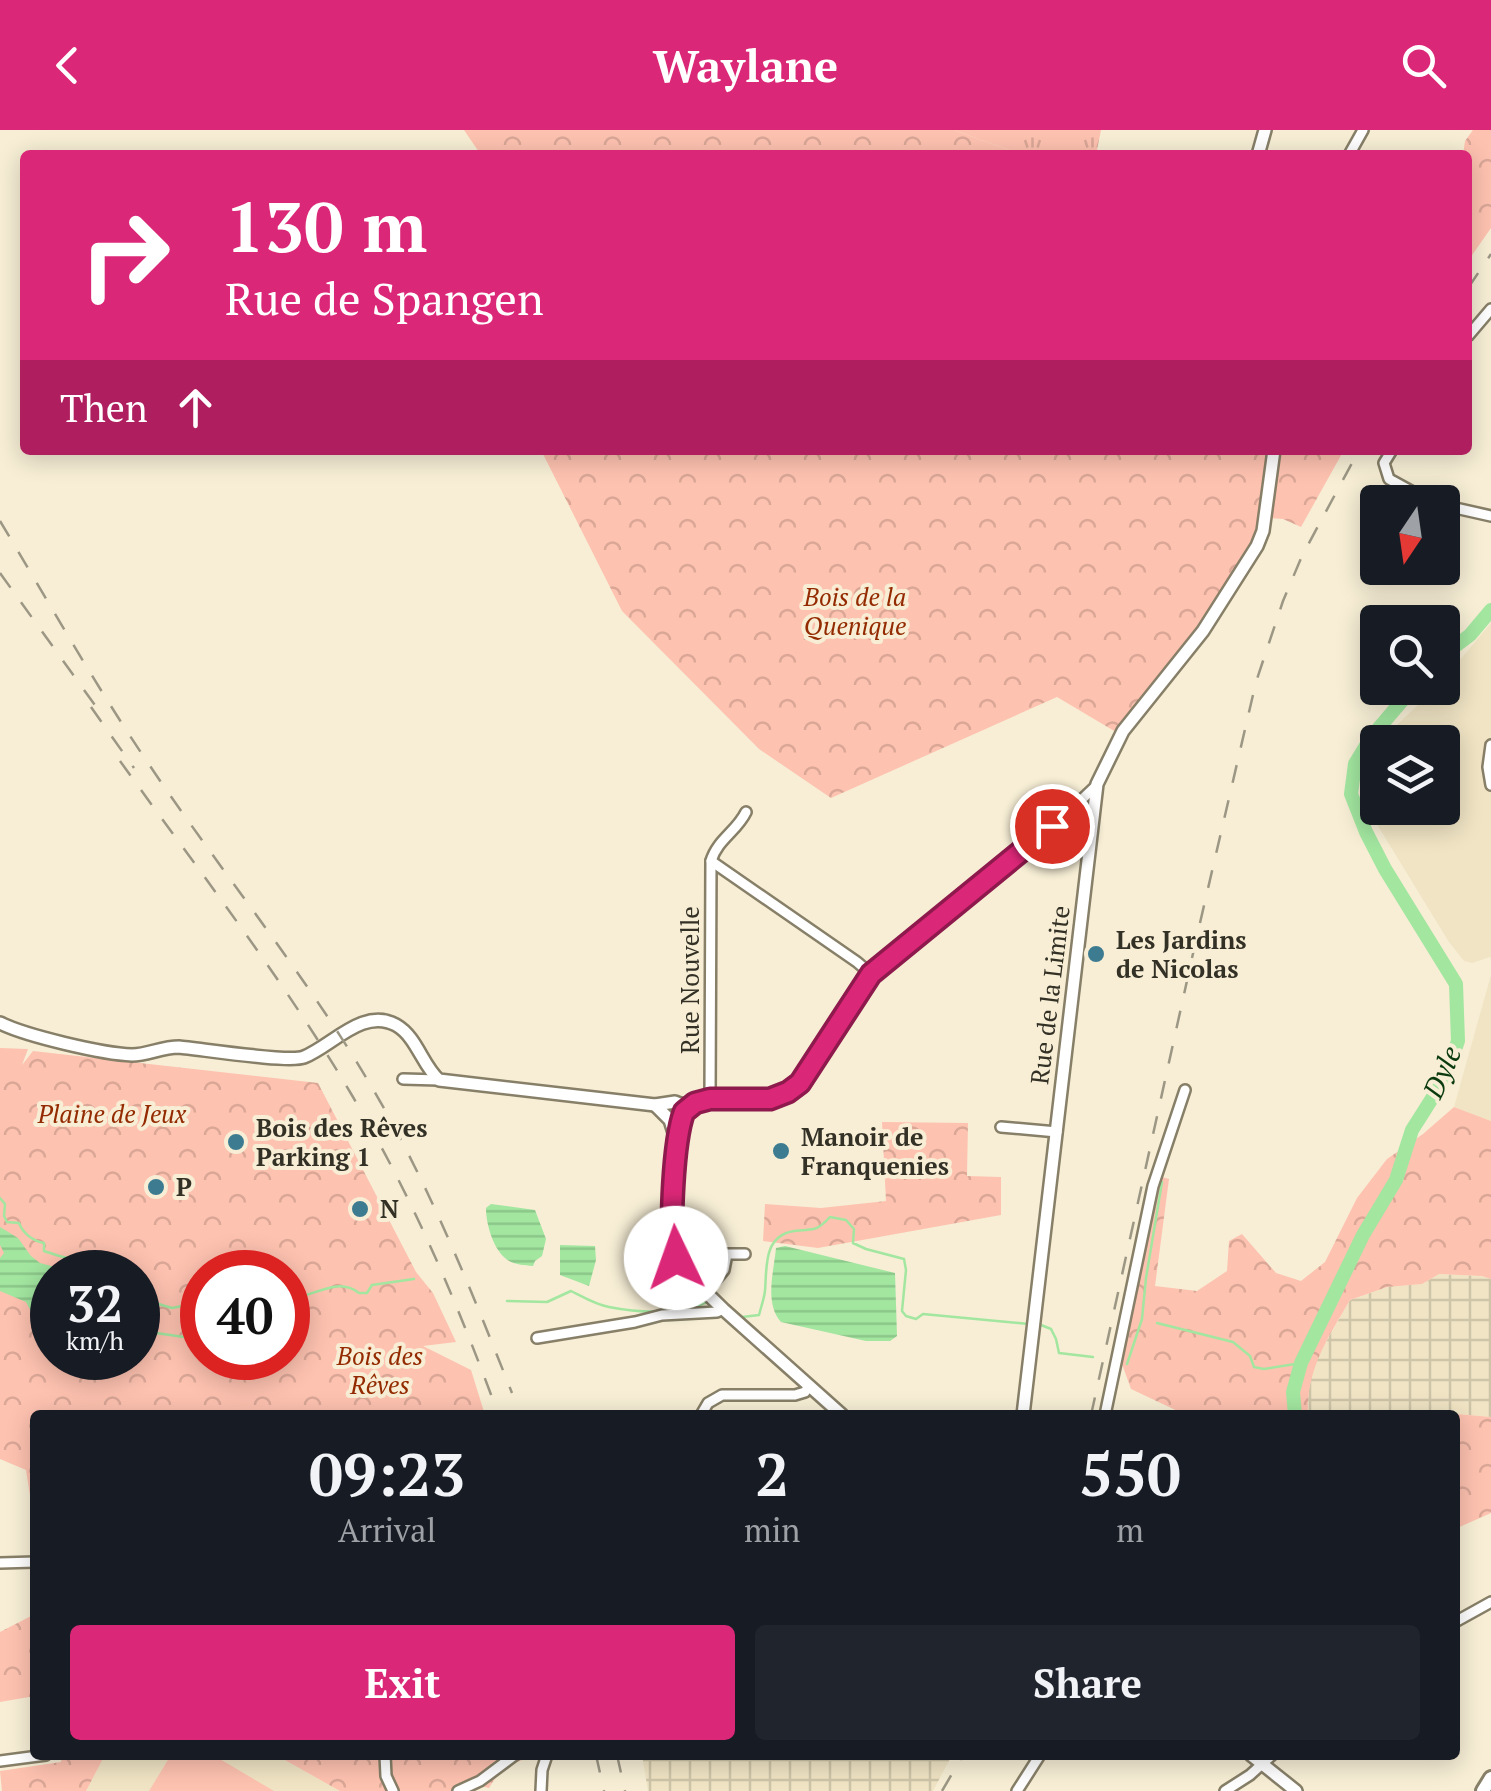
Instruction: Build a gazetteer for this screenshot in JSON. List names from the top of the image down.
{
  "streets": {
    "street": ["Rue Nouvelle", "Rue de la Limite"]
  },
  "water": ["Dyle"],
  "parks": ["Bois de la Quenique", "Plaine de Jeux", "Bois des Rêves"],
  "places": [
    "Les Jardins de Nicolas",
    "Bois des Rêves Parking 1",
    "Manoir de Franquenies",
    "P",
    "N"
  ],
  "north": "bottom",
  "page": {
    "header": "Waylane",
    "turn": ["130 m", "Rue de Spangen"],
    "then": "Then",
    "speed": "32 km/h",
    "limit": "40",
    "eta": [
      "09:23",
      "Arrival",
      "2",
      "min",
      "550",
      "m"
    ],
    "buttons": ["Exit", "Share"]
  }
}
